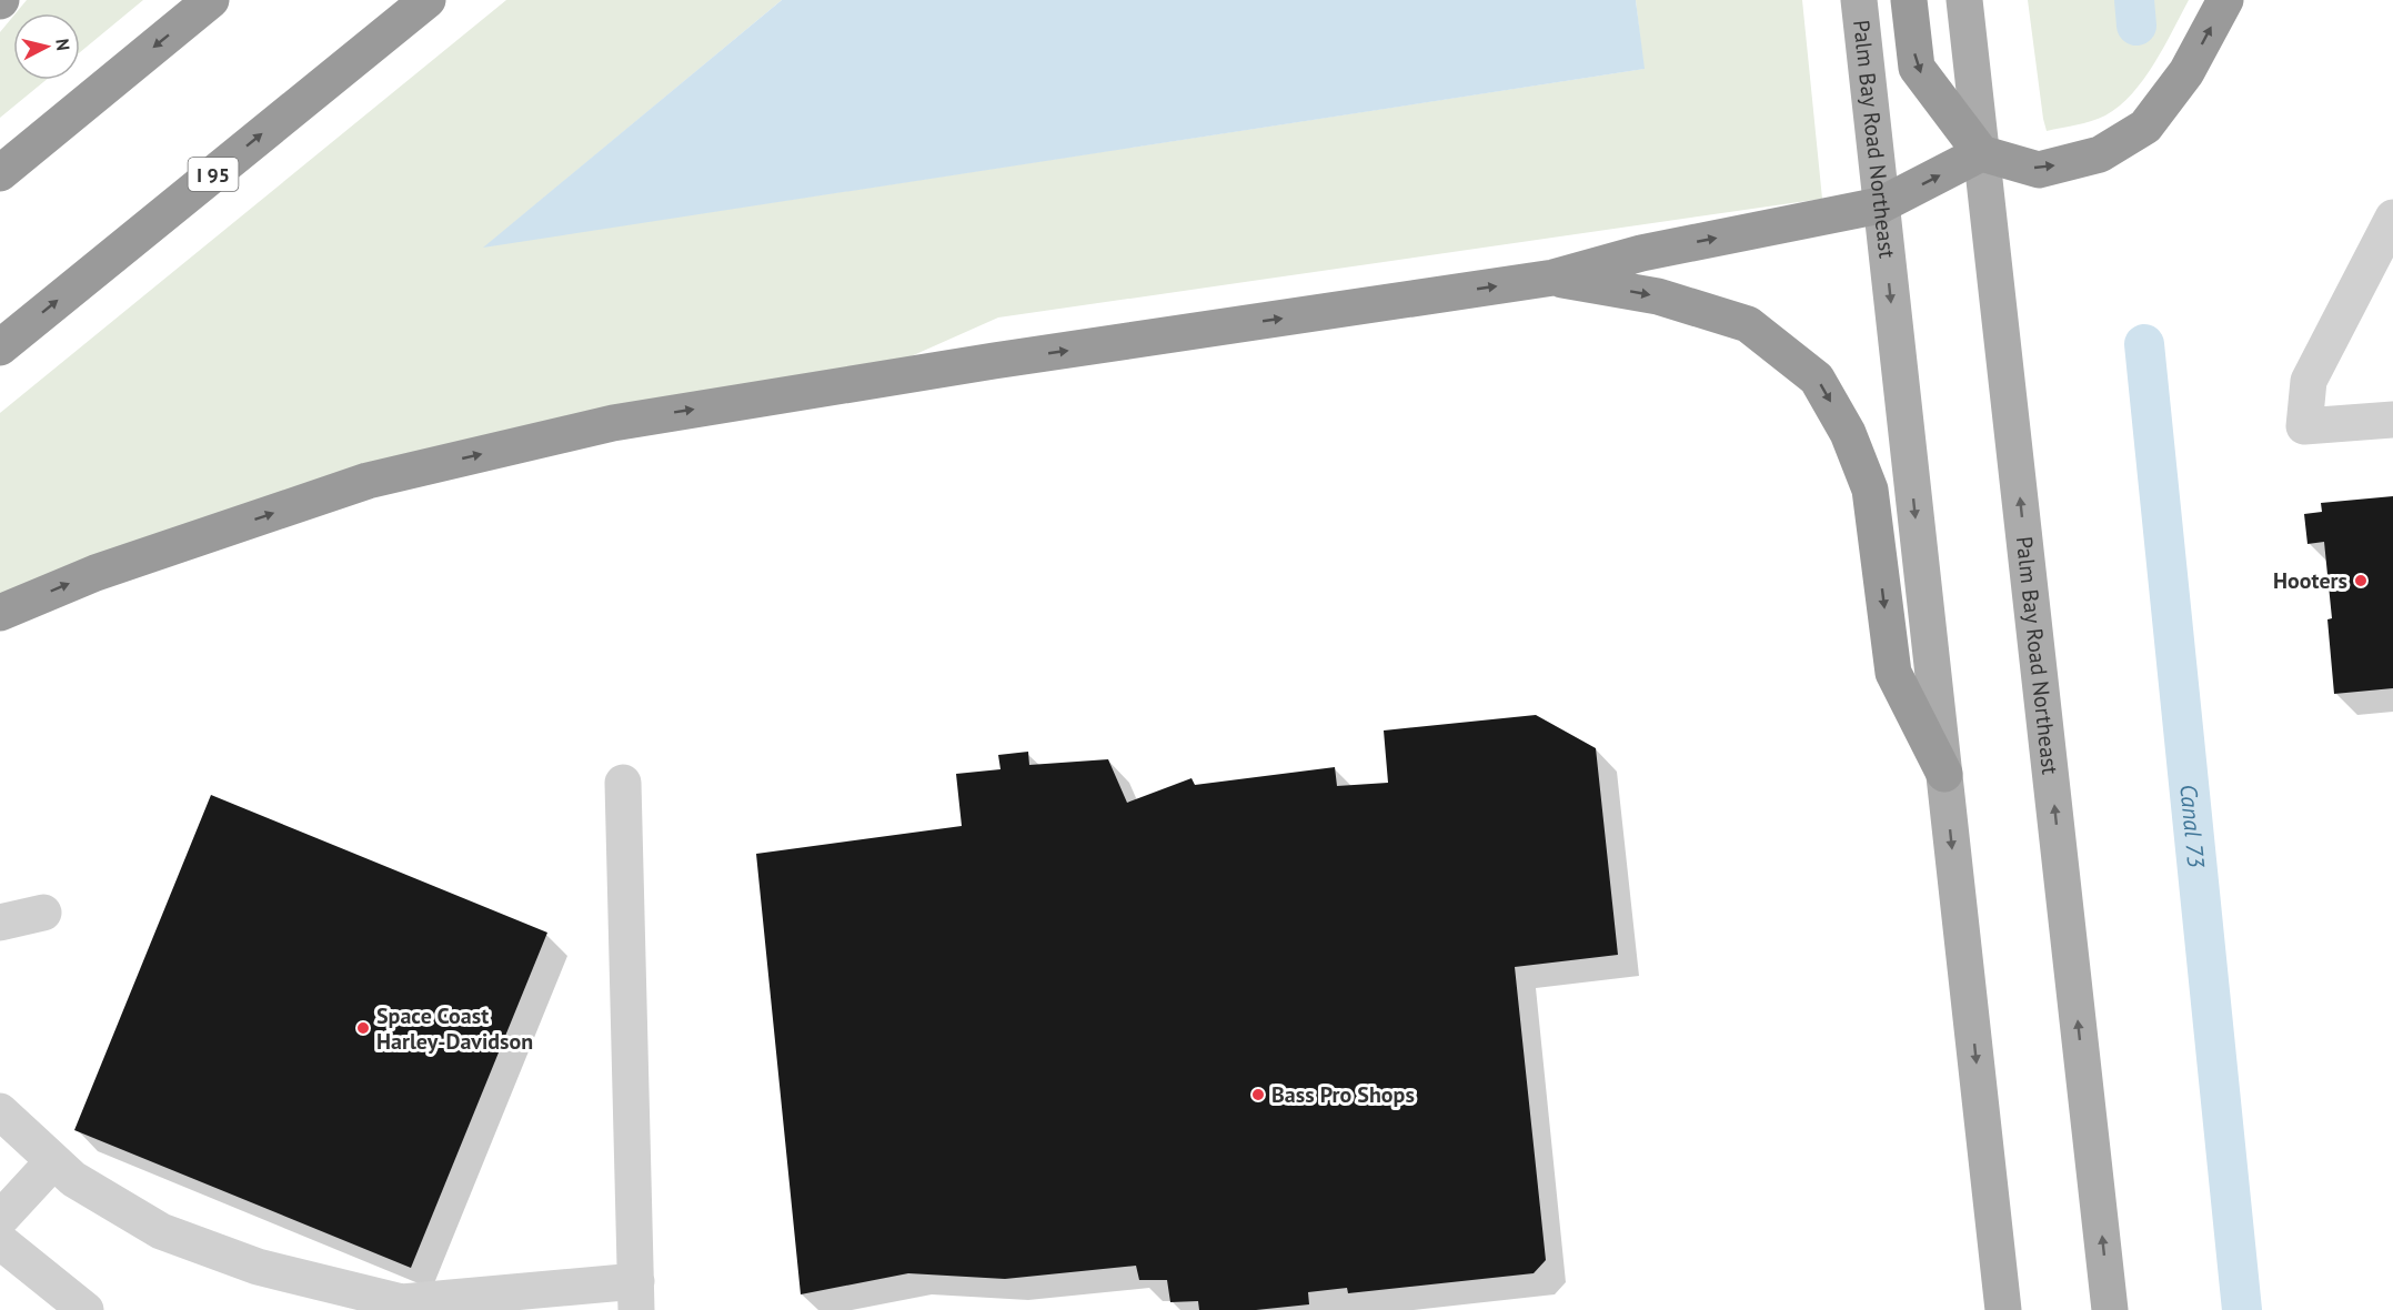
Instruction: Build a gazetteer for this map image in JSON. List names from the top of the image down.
{
  "streets": {
    "highway": ["I 95"],
    "main road": ["Palm Bay Road Northeast"]
  },
  "water": ["Canal 73"],
  "places": ["Hooters", "Space Coast Harley-Davidson", "Bass Pro Shops"],
  "north": "right"
}
